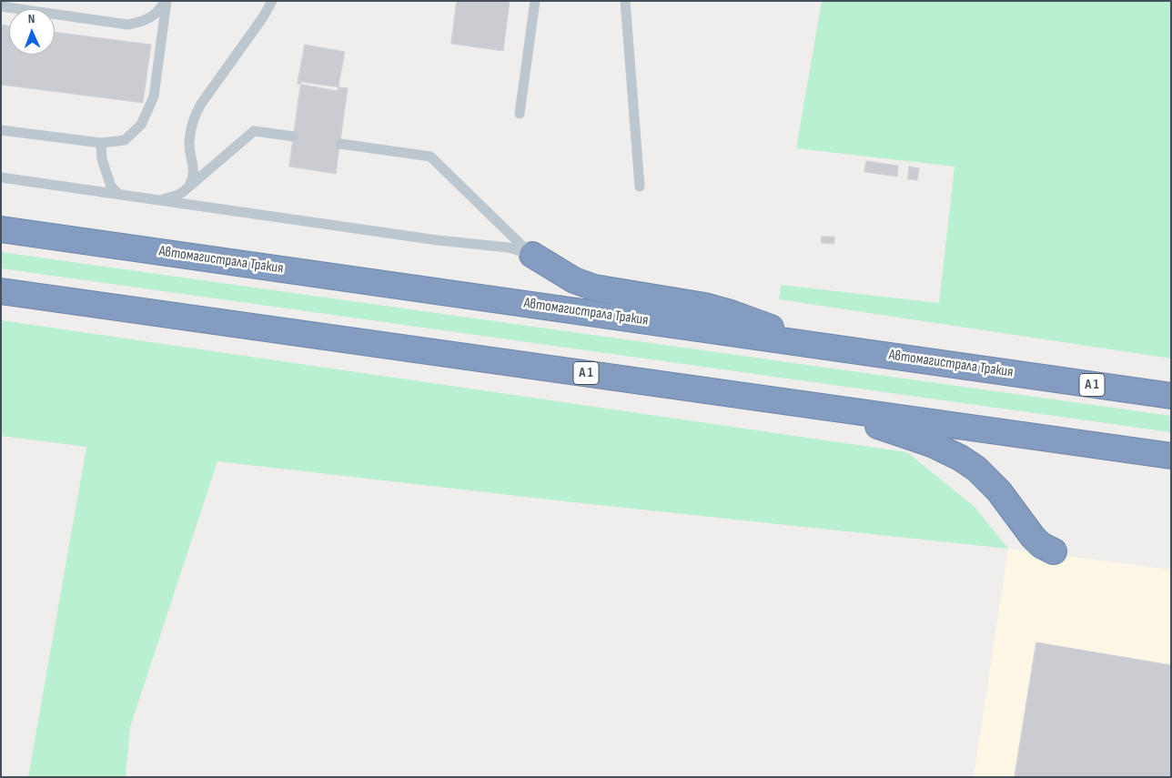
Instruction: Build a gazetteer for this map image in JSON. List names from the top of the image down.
{
  "streets": {
    "highway": ["Автомагистрала Тракия", "A 1"]
  },
  "north": "top"
}
